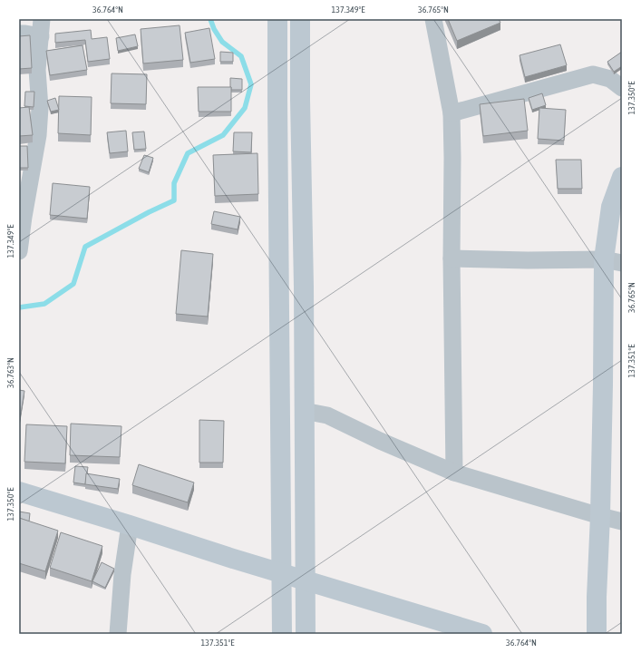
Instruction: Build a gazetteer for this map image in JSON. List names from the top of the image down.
{
  "coordinates": [
    "36.764°N",
    "137.349°E",
    "36.765°N",
    "137.350°E",
    "137.351°E",
    "36.763°N"
  ]
}
